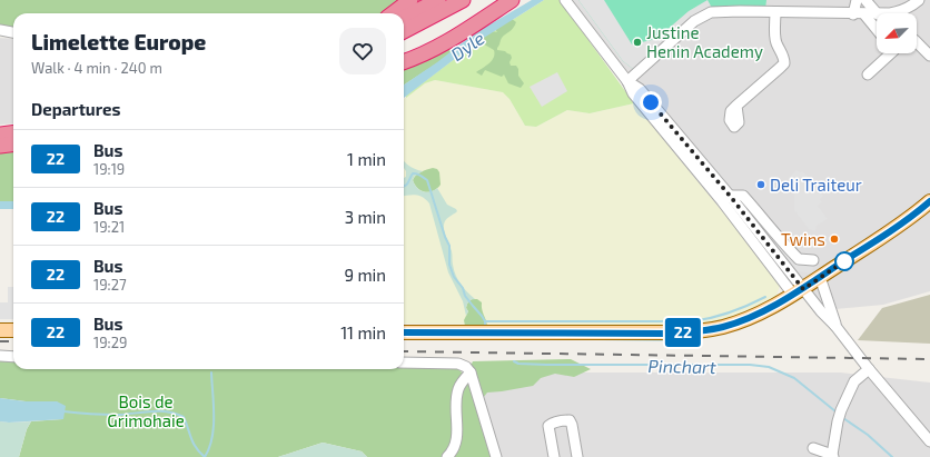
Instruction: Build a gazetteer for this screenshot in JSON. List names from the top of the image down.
{
  "water": ["Dyle", "Pinchart"],
  "parks": ["Bois de Grimohaie"],
  "places": ["Justine Henin Academy", "Deli Traiteur", "Twins"],
  "lines": ["bus line 22"],
  "north": "bottom left",
  "page": {
    "on_map": "22",
    "heading": [
      ["Limelette Europe", "Walk · 4 min · 240 m"],
      "Departures"
    ],
    "list": [
      {
        "mark": "22",
        "name": "Bus",
        "note": "19:19",
        "value": "1 min"
      },
      {
        "mark": "22",
        "name": "Bus",
        "note": "19:21",
        "value": "3 min"
      },
      {
        "mark": "22",
        "name": "Bus",
        "note": "19:27",
        "value": "9 min"
      },
      {
        "mark": "22",
        "name": "Bus",
        "note": "19:29",
        "value": "11 min"
      }
    ]
  }
}
